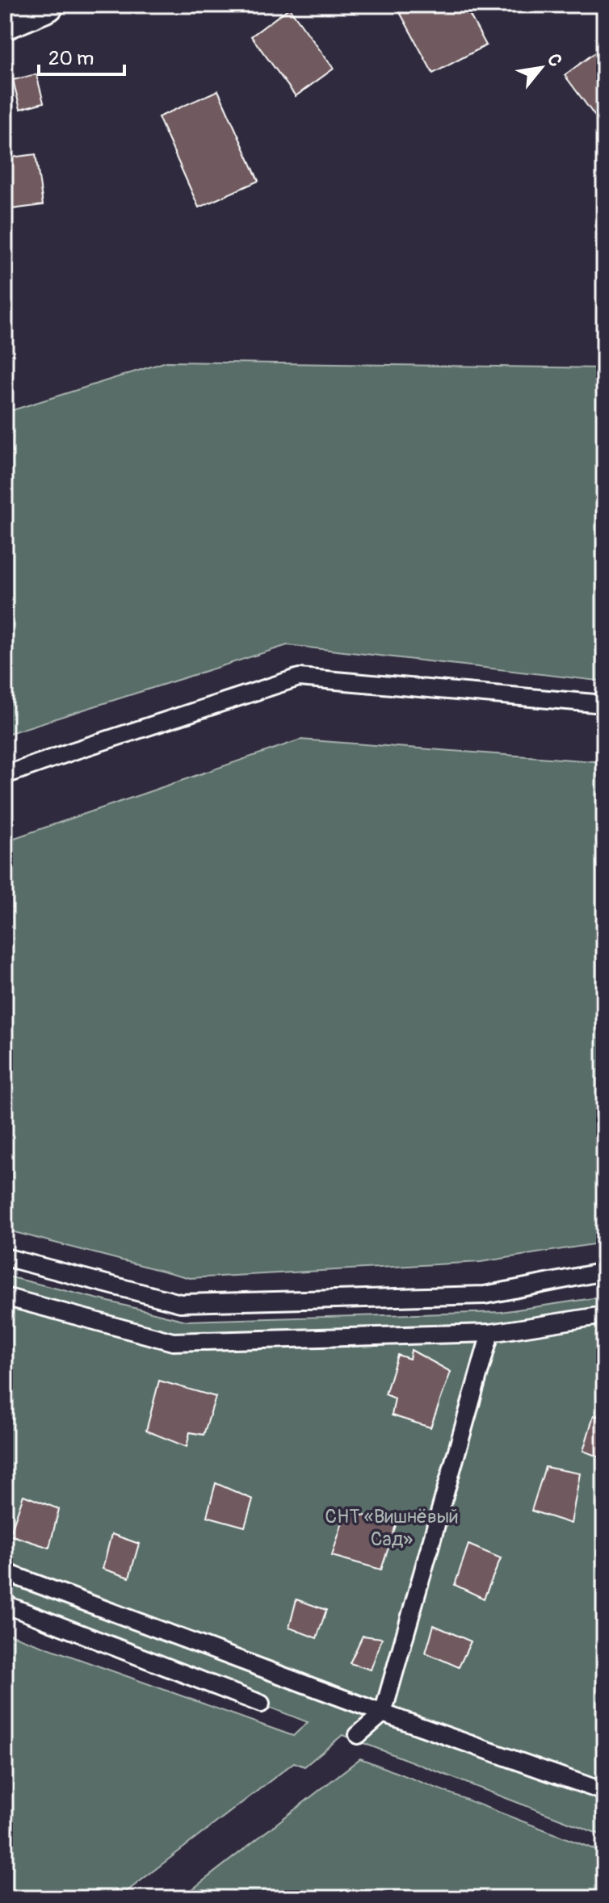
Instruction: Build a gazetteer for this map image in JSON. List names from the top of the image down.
{
  "parks": ["СНТ «Вишнёвый Сад»"],
  "scale_bar": "20 m",
  "north": "top right"
}
